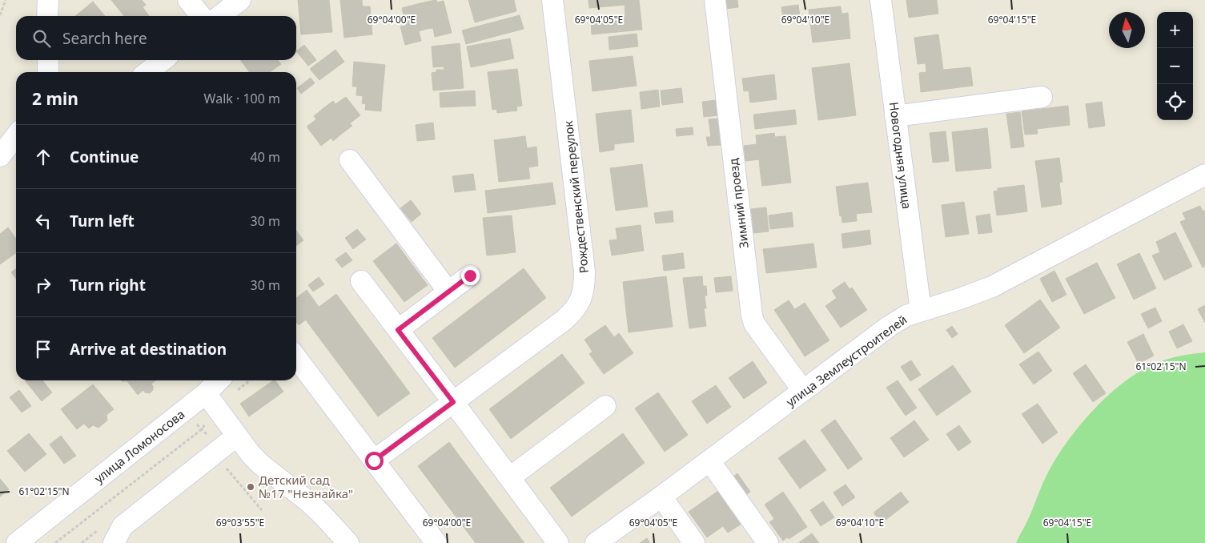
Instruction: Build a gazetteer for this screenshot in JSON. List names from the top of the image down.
{
  "streets": {
    "street": [
      "Новогодняя улица",
      "Рождественский переулок",
      "Зимний проезд",
      "улица Землеустроителей",
      "улица Ломоносова"
    ]
  },
  "crossings": [
    ["Новогодняя улица", "улица Землеустроителей"],
    ["Зимний проезд", "улица Землеустроителей"]
  ],
  "places": ["Детский сад №17 \"Незнайка\""],
  "north": "top",
  "page": {
    "map_buttons": ["+", "−"],
    "search": "Search here",
    "heading": ["2 min", "Walk · 100 m"],
    "list": [
      ["Continue", "40 m"],
      ["Turn left", "30 m"],
      ["Turn right", "30 m"],
      "Arrive at destination"
    ]
  },
  "coordinates": [
    "69°04'00\"E",
    "69°04'05\"E",
    "69°04'10\"E",
    "69°04'15\"E",
    "61°02'15\"N",
    "69°03'55\"E"
  ]
}
